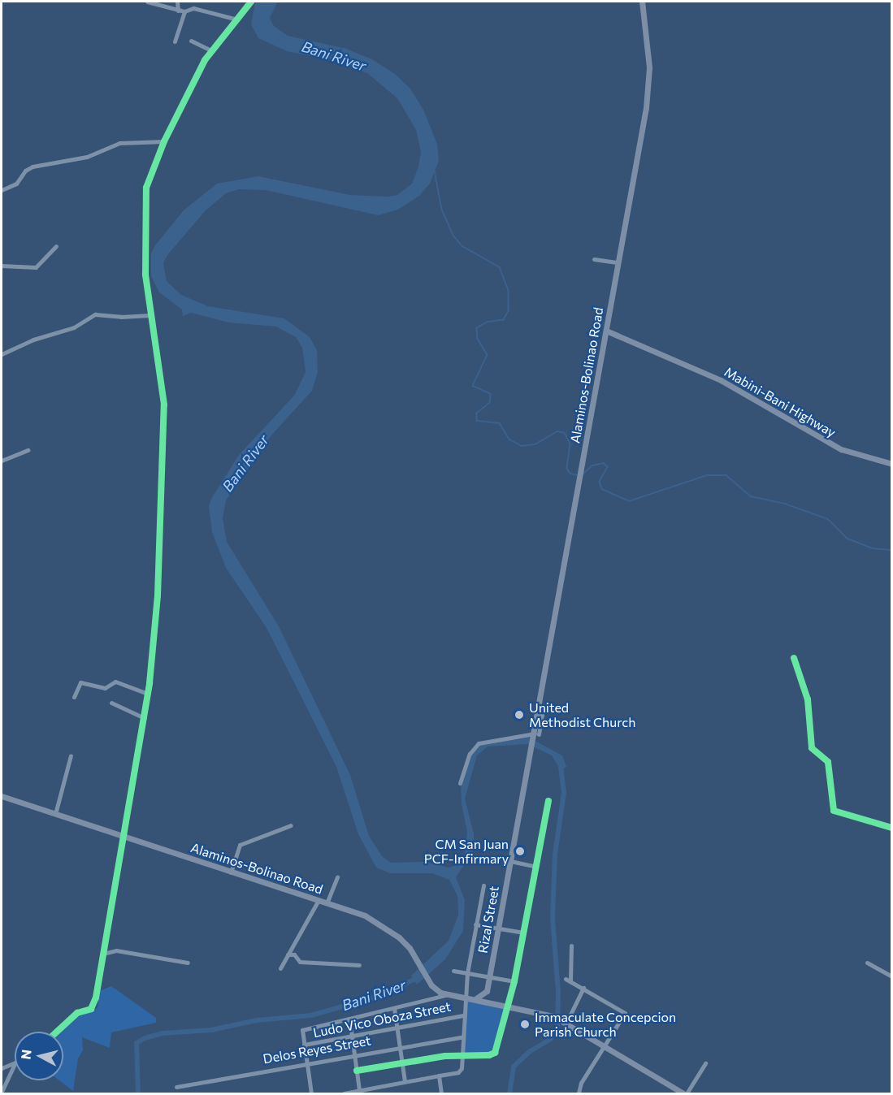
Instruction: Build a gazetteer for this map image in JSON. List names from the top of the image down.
{
  "streets": {
    "main road": ["Alaminos-Bolinao Road", "Mabini-Bani Highway", "Rizal Street"],
    "street": ["Ludo Vico Oboza Street", "Delos Reyes Street"]
  },
  "crossings": [
    ["Alaminos-Bolinao Road", "Mabini-Bani Highway"],
    ["Alaminos-Bolinao Road", "Rizal Street"]
  ],
  "water": ["Bani River"],
  "places": ["United Methodist Church", "CM San Juan PCF-Infirmary", "Immaculate Concepcion Parish Church"],
  "north": "left"
}
